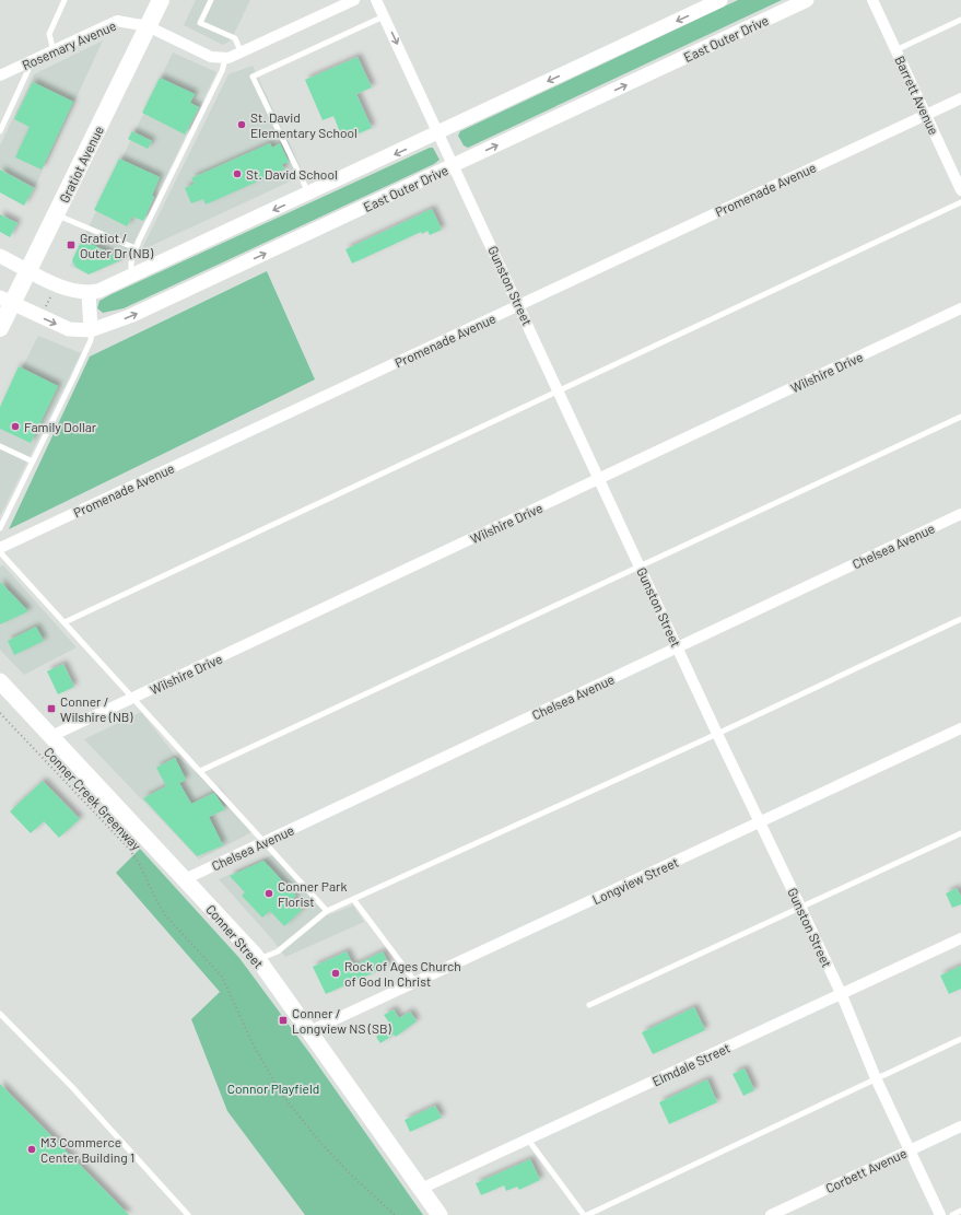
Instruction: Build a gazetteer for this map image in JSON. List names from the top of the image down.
{
  "streets": {
    "main road": ["Gratiot Avenue", "Conner Street"],
    "street": [
      "East Outer Drive",
      "Rosemary Avenue",
      "Barrett Avenue",
      "Promenade Avenue",
      "Gunston Street",
      "Wilshire Drive",
      "Chelsea Avenue",
      "Longview Street",
      "Elmdale Street",
      "Corbett Avenue"
    ],
    "path": ["Conner Creek Greenway"]
  },
  "crossings": [
    ["East Outer Drive", "Gratiot Avenue"],
    ["East Outer Drive", "Gunston Street"],
    ["Rosemary Avenue", "Gratiot Avenue"],
    ["Barrett Avenue", "Promenade Avenue"],
    ["Promenade Avenue", "Gunston Street"],
    ["Gunston Street", "Wilshire Drive"],
    ["Gunston Street", "Chelsea Avenue"],
    ["Gunston Street", "Longview Street"],
    ["Gunston Street", "Elmdale Street"],
    ["Gunston Street", "Corbett Avenue"],
    ["Wilshire Drive", "Conner Street"],
    ["Chelsea Avenue", "Conner Street"],
    ["Longview Street", "Conner Street"],
    ["Conner Street", "Elmdale Street"]
  ],
  "parks": ["Connor Playfield"],
  "places": {
    "other": [
      "St. David Elementary School",
      "St. David School",
      "Family Dollar",
      "Conner Park Florist",
      "Rock of Ages Church of God In Christ",
      "M3 Commerce Center Building 1"
    ],
    "transit": ["Gratiot / Outer Dr (NB)", "Conner / Wilshire (NB)", "Conner / Longview NS (SB)"]
  }
}
